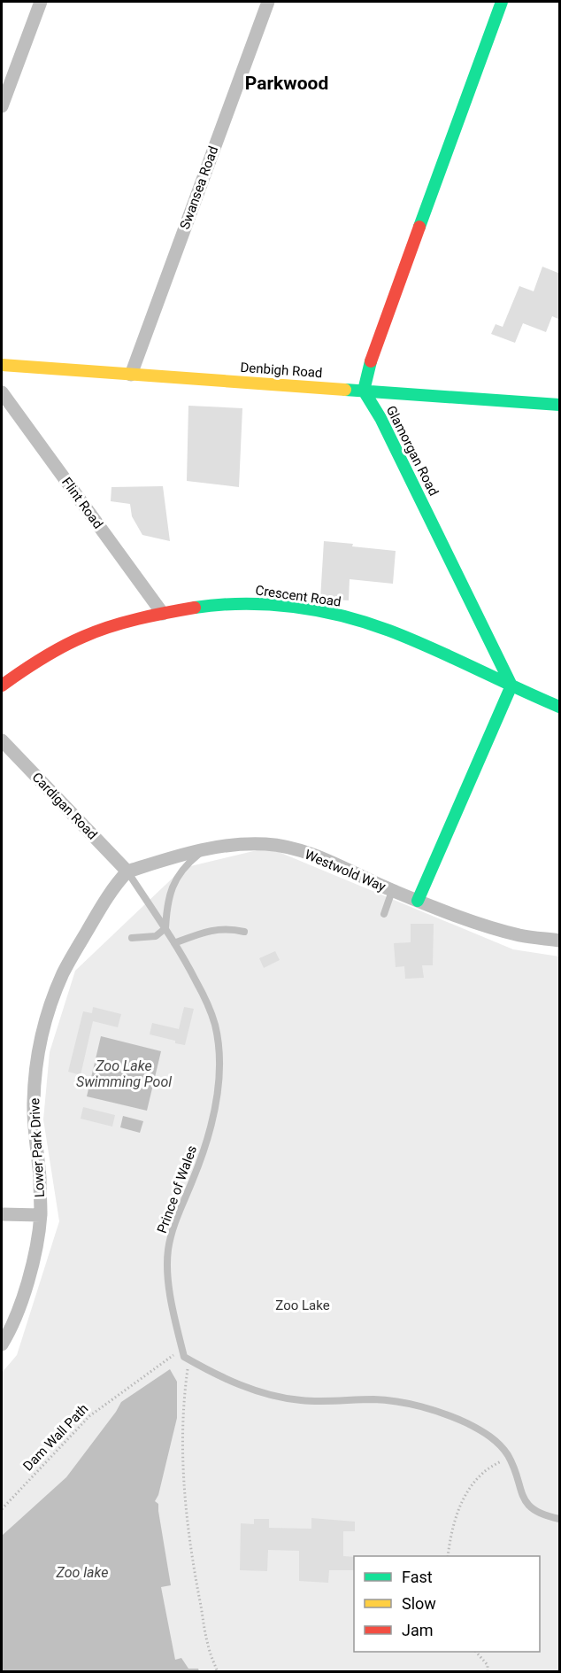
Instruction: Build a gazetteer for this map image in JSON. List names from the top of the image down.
{
  "streets": {
    "street": [
      "Swansea Road",
      "Denbigh Road",
      "Glamorgan Road",
      "Flint Road",
      "Crescent Road",
      "Cardigan Road",
      "Westwold Way",
      "Lower Park Drive"
    ],
    "lane": ["Prince of Wales"],
    "path": ["Dam Wall Path"]
  },
  "crossings": [
    ["Swansea Road", "Denbigh Road"],
    ["Denbigh Road", "Glamorgan Road"],
    ["Glamorgan Road", "Crescent Road"],
    ["Flint Road", "Crescent Road"],
    ["Cardigan Road", "Westwold Way"],
    ["Cardigan Road", "Lower Park Drive"],
    ["Cardigan Road", "Prince of Wales"],
    ["Westwold Way", "Lower Park Drive"],
    ["Westwold Way", "Prince of Wales"],
    ["Lower Park Drive", "Prince of Wales"],
    ["Prince of Wales", "Dam Wall Path"]
  ],
  "districts": ["Parkwood"],
  "water": ["Zoo Lake Swimming Pool", "Zoo lake"],
  "parks": ["Zoo Lake"],
  "legend": ["Fast", "Slow", "Jam"]
}
